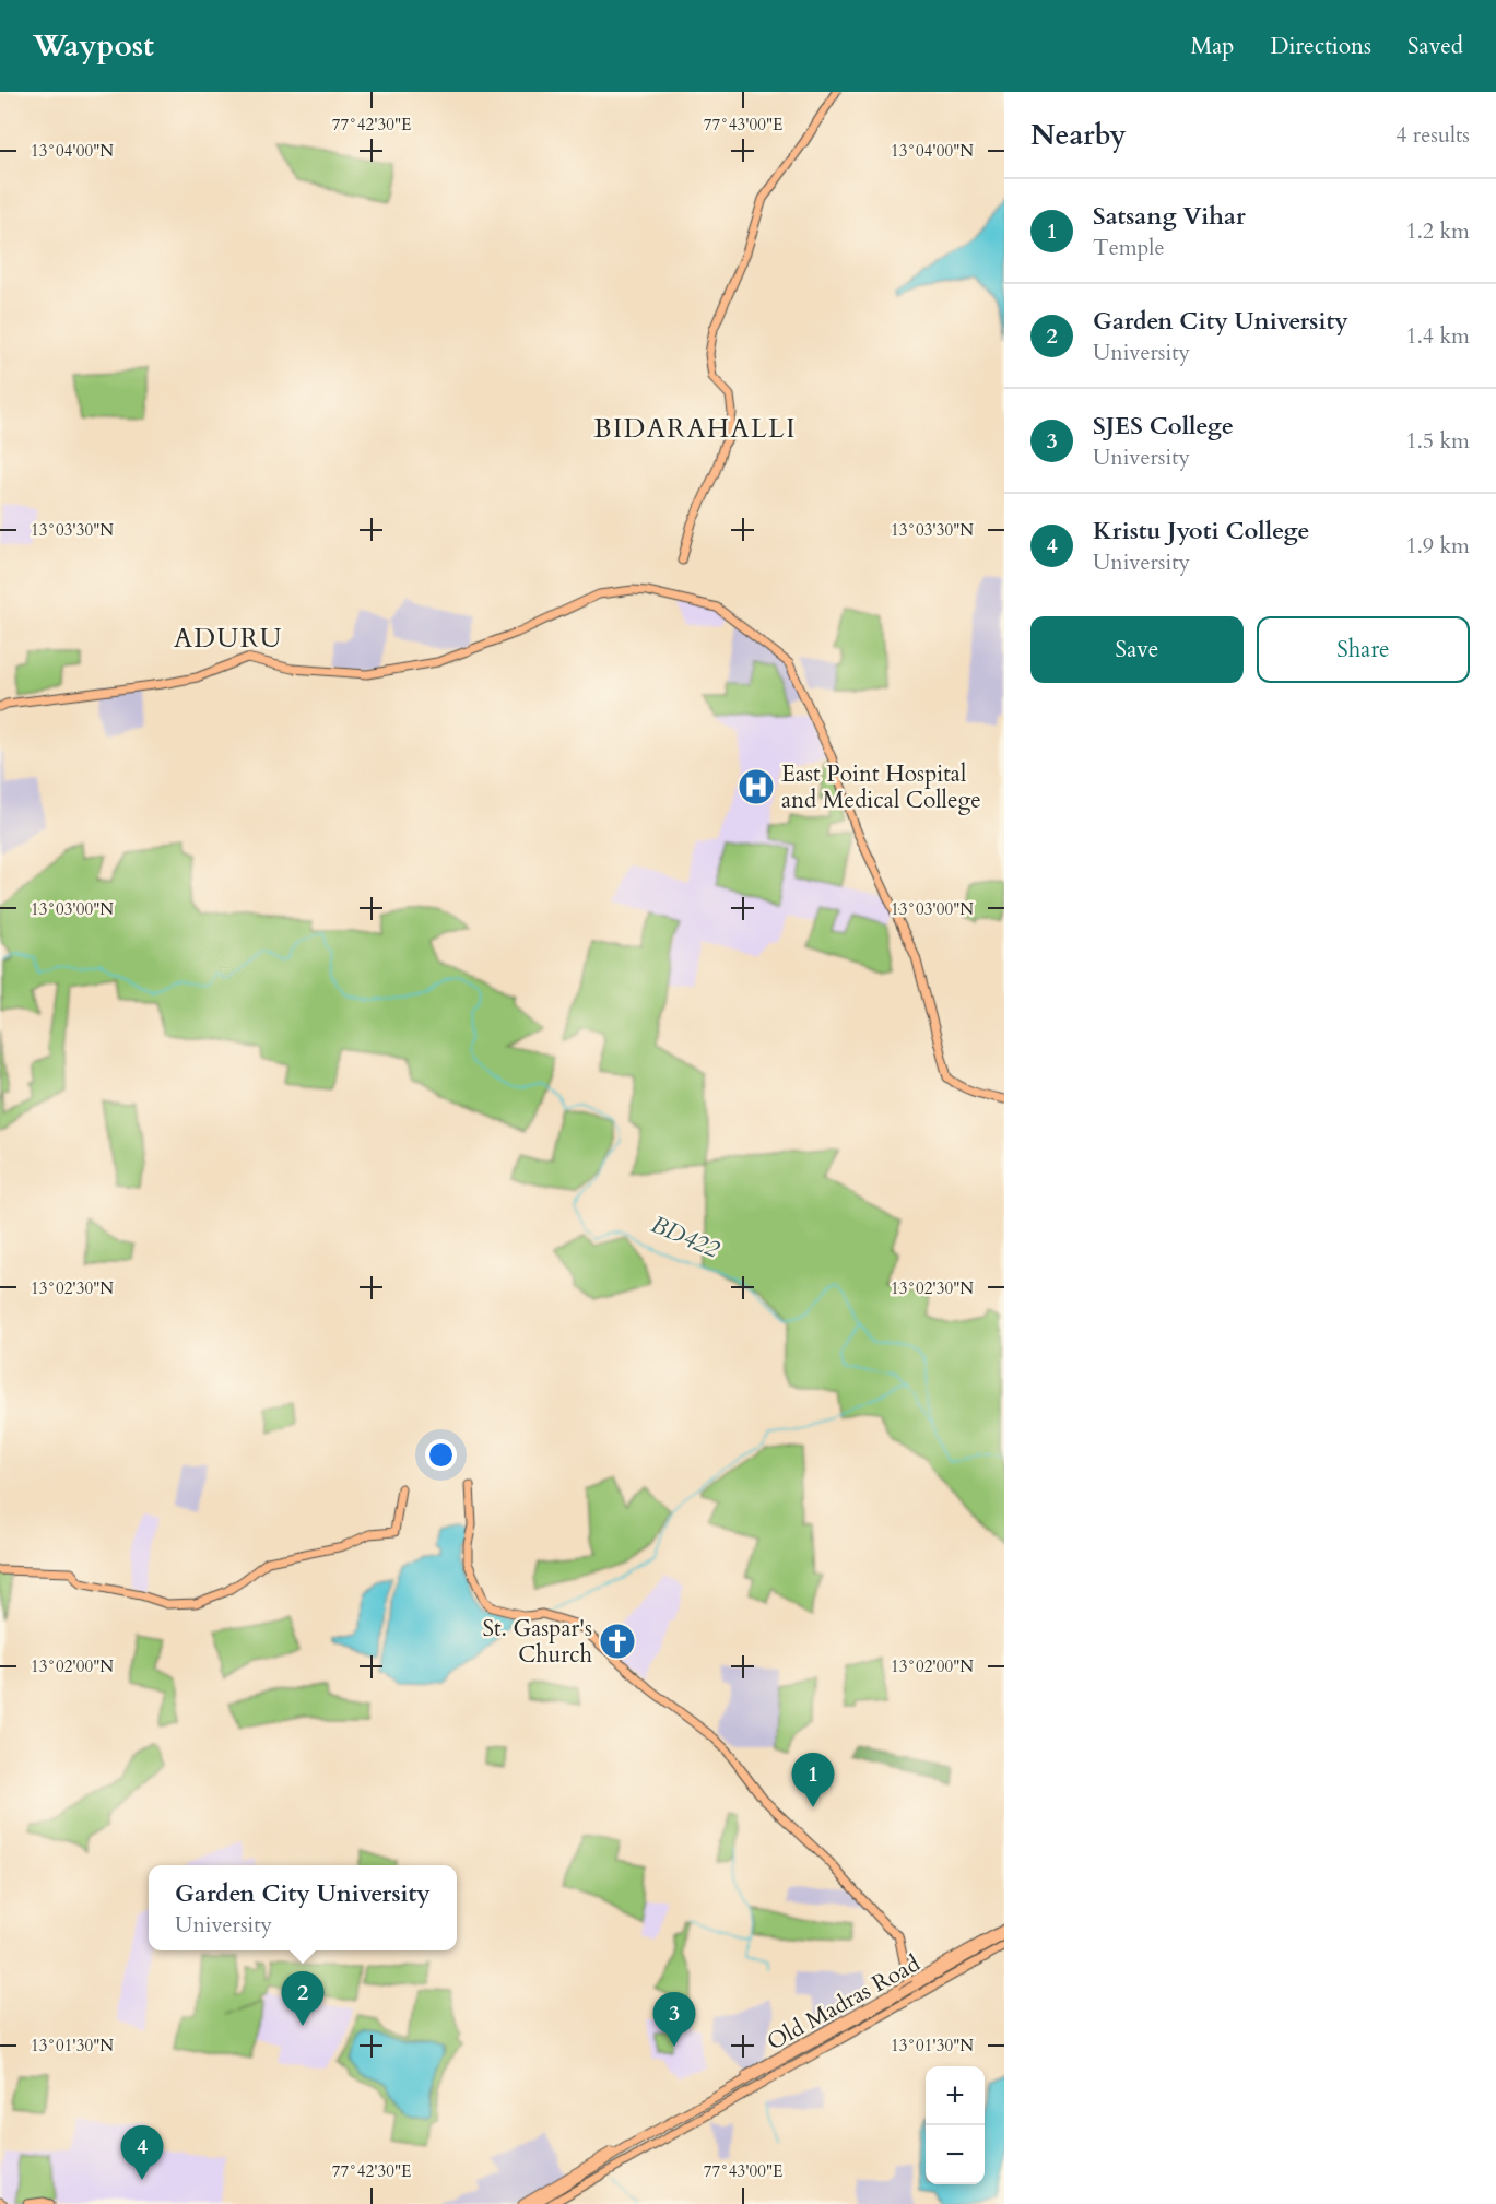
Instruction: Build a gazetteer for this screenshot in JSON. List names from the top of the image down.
{
  "streets": {
    "highway": ["Old Madras Road"]
  },
  "districts": ["BIDARAHALLI", "ADURU"],
  "water": ["BD422"],
  "places": {
    "hospital": ["East Point Hospital and Medical College"],
    "church": ["St. Gaspar's Church"]
  },
  "page": {
    "header": "Waypost",
    "nav": ["Map", "Directions", "Saved"],
    "heading": ["Nearby", "4 results"],
    "list": [
      {
        "mark": "1",
        "name": "Satsang Vihar",
        "note": "Temple",
        "value": "1.2 km"
      },
      {
        "mark": "2",
        "name": "Garden City University",
        "note": "University",
        "value": "1.4 km"
      },
      {
        "mark": "3",
        "name": "SJES College",
        "note": "University",
        "value": "1.5 km"
      },
      {
        "mark": "4",
        "name": "Kristu Jyoti College",
        "note": "University",
        "value": "1.9 km"
      }
    ],
    "buttons": ["Save", "Share"],
    "pins": [
      "1",
      "2",
      "3",
      "4"
    ],
    "popup": ["Garden City University", "University"],
    "map_buttons": ["+", "−"]
  },
  "coordinates": [
    "77°42'30\"E",
    "77°43'00\"E",
    "13°04'00\"N",
    "13°03'30\"N",
    "13°03'00\"N",
    "13°02'30\"N",
    "13°02'00\"N",
    "13°01'30\"N"
  ]
}
